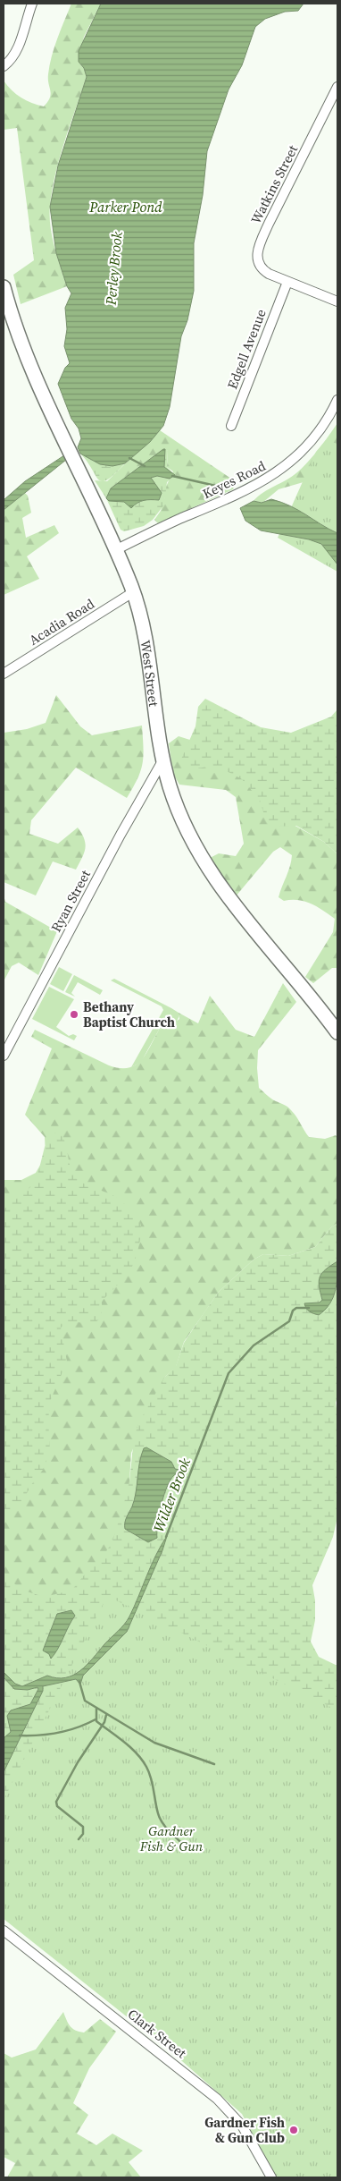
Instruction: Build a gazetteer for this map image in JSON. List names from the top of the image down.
{
  "streets": {
    "main road": ["West Street"],
    "street": [
      "Watkins Street",
      "Edgell Avenue",
      "Keyes Road",
      "Acadia Road",
      "Ryan Street",
      "Clark Street"
    ]
  },
  "crossings": [
    ["Watkins Street", "Edgell Avenue"],
    ["Keyes Road", "West Street"],
    ["Acadia Road", "West Street"],
    ["West Street", "Ryan Street"]
  ],
  "water": ["Parker Pond", "Perley Brook", "Wilder Brook"],
  "parks": ["Gardner Fish & Gun"],
  "places": ["Bethany Baptist Church", "Gardner Fish & Gun Club"]
}
